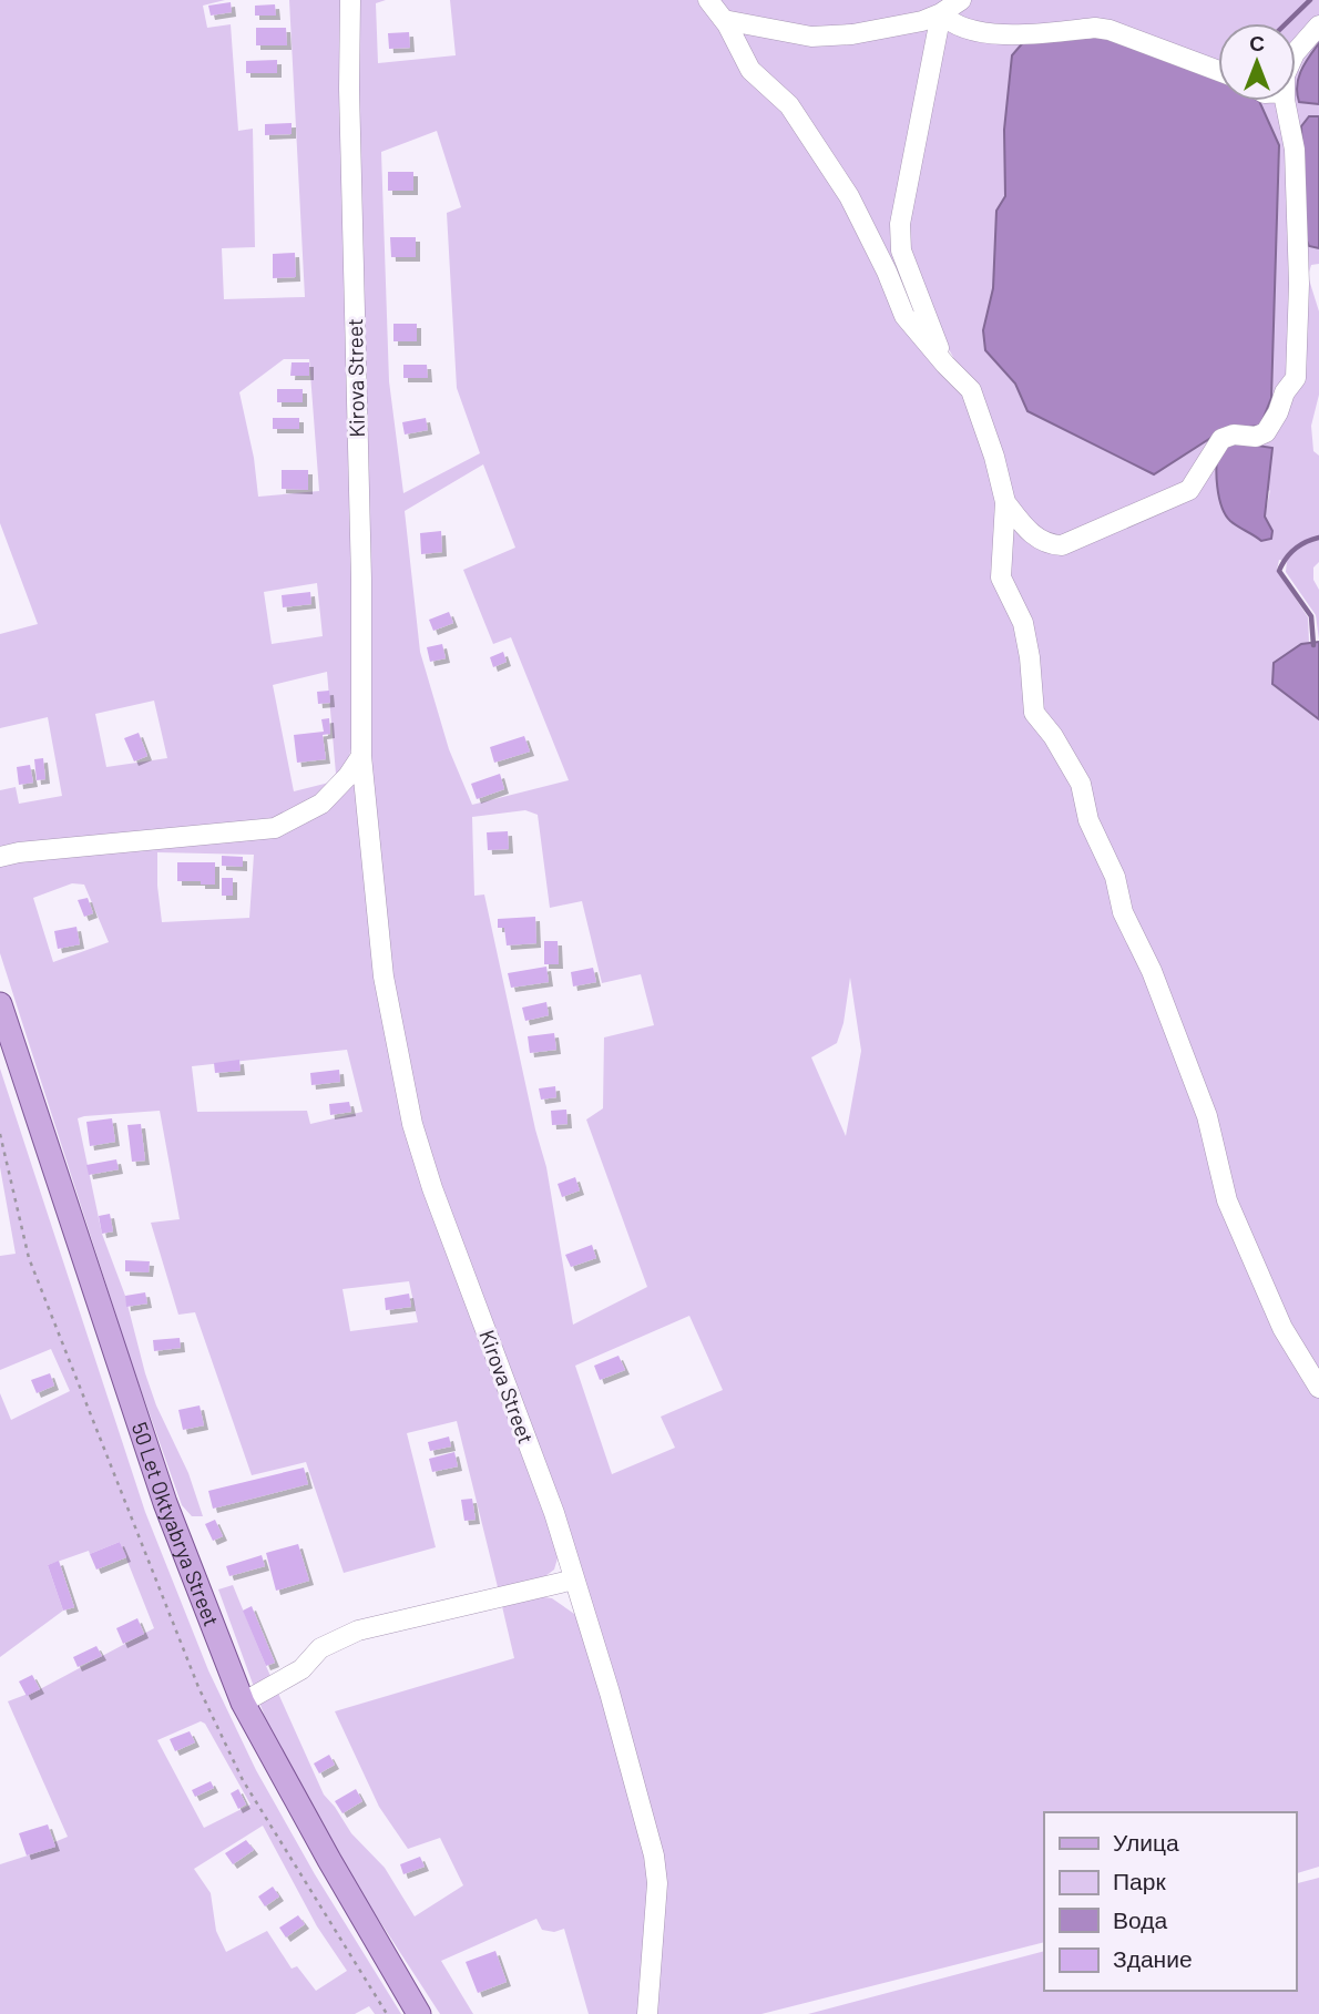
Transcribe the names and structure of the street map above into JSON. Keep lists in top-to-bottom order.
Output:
{
  "streets": {
    "main road": ["50 Let Oktyabrya Street"],
    "street": ["Kirova Street"]
  },
  "legend": [
    "Улица",
    "Парк",
    "Вода",
    "Здание"
  ],
  "north": "top"
}
